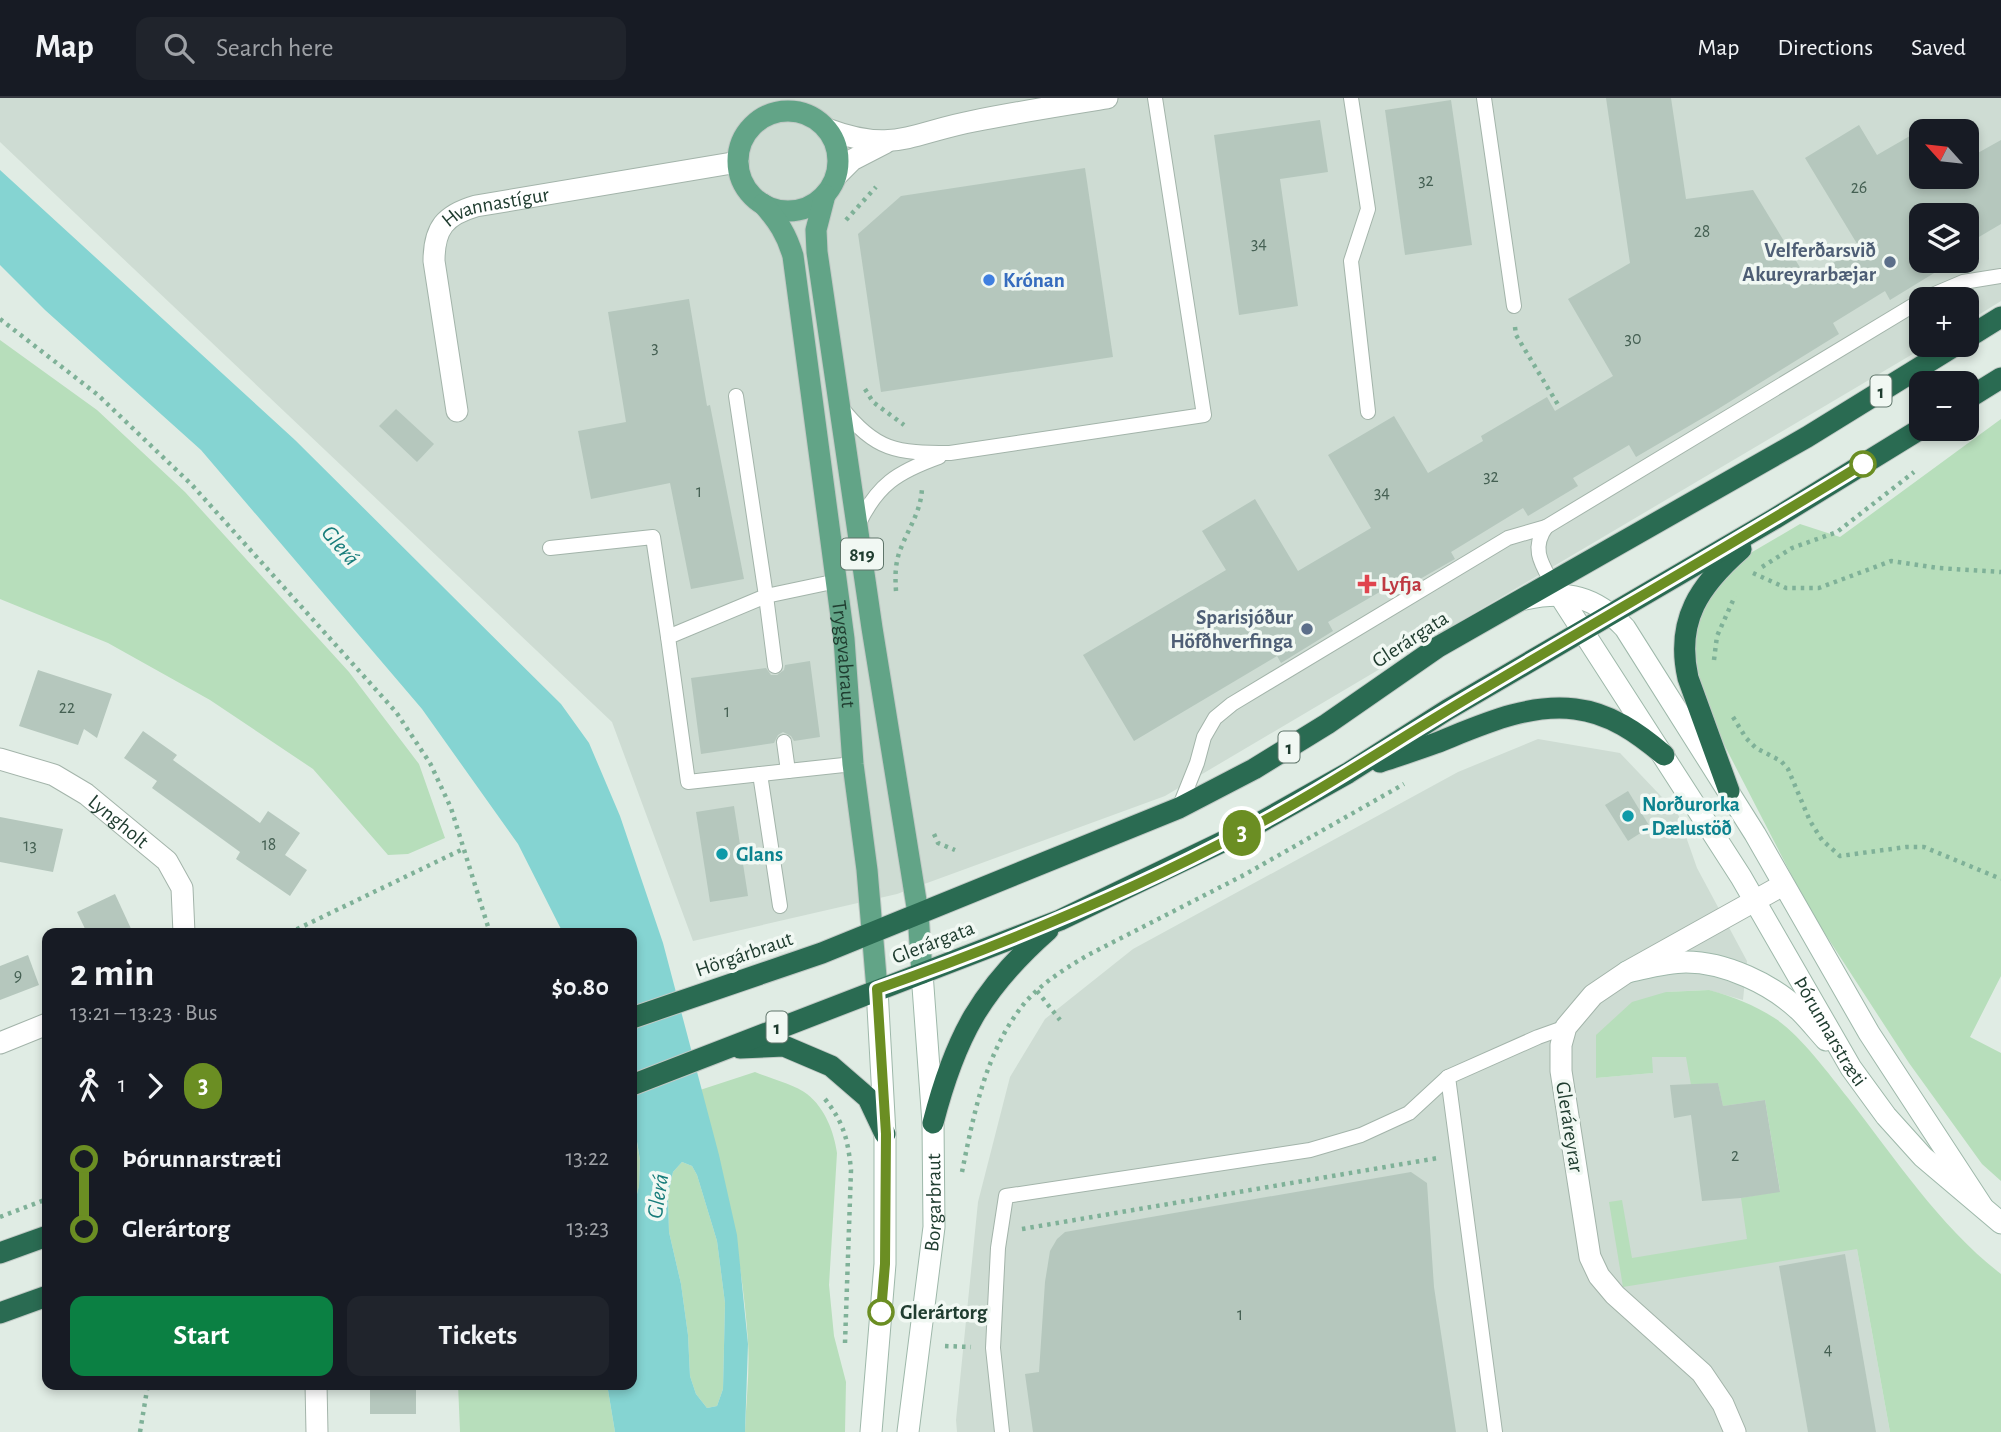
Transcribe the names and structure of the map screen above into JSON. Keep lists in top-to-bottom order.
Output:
{
  "streets": {
    "highway": ["1", "Glerárgata", "Hörgárbraut"],
    "main road": ["819", "Tryggvabraut"],
    "street": [
      "Hvannastígur",
      "Lyngholt",
      "Þórunnarstræti",
      "Gleráreyrar",
      "Borgarbraut"
    ]
  },
  "crossings": [
    ["Hvannastígur", "Tryggvabraut"],
    ["1", "Glerárgata"],
    ["1", "Tryggvabraut"],
    ["1", "Borgarbraut"],
    ["Glerárgata", "Tryggvabraut"],
    ["Glerárgata", "Hörgárbraut"],
    ["Glerárgata", "Þórunnarstræti"],
    ["Glerárgata", "Borgarbraut"],
    ["Tryggvabraut", "Hörgárbraut"],
    ["Tryggvabraut", "Borgarbraut"]
  ],
  "water": ["Glerá"],
  "places": {
    "other": [
      "Velferðarsvið Akureyrarbæjar",
      "Krónan",
      "Sparisjóður Höfðhverfinga",
      "Norðurorka - Dælustöð",
      "Glans",
      "Glerártorg"
    ],
    "health": ["Lyfja"]
  },
  "lines": ["bus line 3"],
  "house_numbers": [
    "32",
    "26",
    "28",
    "34",
    "30",
    "3",
    "32",
    "1",
    "34",
    "22",
    "1",
    "18",
    "13",
    "9",
    "2",
    "1",
    "4"
  ],
  "north": "top left",
  "page": {
    "header": "Map",
    "search": "Search here",
    "nav": ["Map", "Directions", "Saved"],
    "on_map": "3",
    "map_buttons": ["+", "−"],
    "heading": ["2 min", "13:21 – 13:23 · Bus", "$0.80"],
    "legs": ["1", "3"],
    "list": [
      {
        "name": "Þórunnarstræti",
        "value": "13:22"
      },
      {
        "name": "Glerártorg",
        "value": "13:23"
      }
    ],
    "buttons": ["Start", "Tickets"]
  }
}
